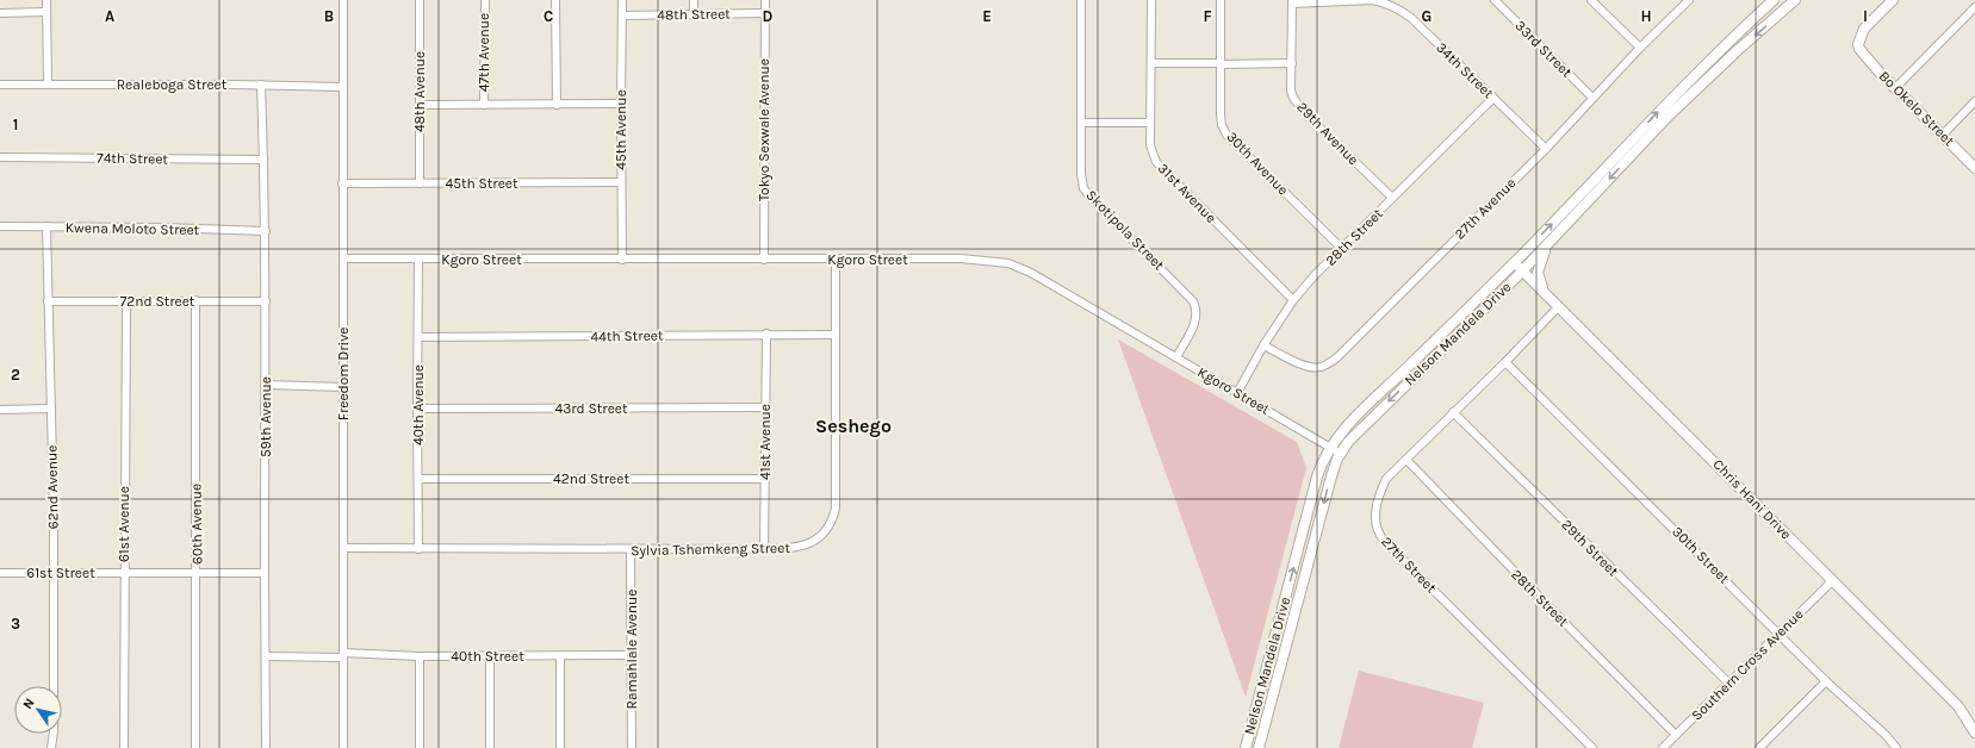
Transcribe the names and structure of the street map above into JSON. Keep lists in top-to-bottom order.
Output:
{
  "streets": {
    "main road": ["Bo Okelo Street", "Nelson Mandela Drive", "Chris Hani Drive"],
    "street": [
      "48th Street",
      "33rd Street",
      "47th Avenue",
      "34th Street",
      "Realeboga Street",
      "48th Avenue",
      "45th Avenue",
      "Tokyo Sexwale Avenue",
      "29th Avenue",
      "74th Street",
      "30th Avenue",
      "45th Street",
      "31st Avenue",
      "27th Avenue",
      "Kwena Moloto Street",
      "Skotipola Street",
      "28th Street",
      "Kgoro Street",
      "72nd Street",
      "44th Street",
      "Freedom Drive",
      "40th Avenue",
      "43rd Street",
      "59th Avenue",
      "41st Avenue",
      "42nd Street",
      "62nd Avenue",
      "61st Avenue",
      "60th Avenue",
      "29th Street",
      "Sylvia Tshemkeng Street",
      "30th Street",
      "27th Street",
      "61st Street",
      "Ramahlale Avenue",
      "40th Street",
      "Southern Cross Avenue"
    ]
  },
  "crossings": [
    ["48th Street", "45th Avenue"],
    ["48th Street", "Tokyo Sexwale Avenue"],
    ["33rd Street", "27th Avenue"],
    ["34th Street", "29th Avenue"],
    ["34th Street", "27th Avenue"],
    ["34th Street", "28th Street"],
    ["Realeboga Street", "Freedom Drive"],
    ["Realeboga Street", "59th Avenue"],
    ["48th Avenue", "45th Street"],
    ["45th Avenue", "45th Street"],
    ["45th Avenue", "Kgoro Street"],
    ["Tokyo Sexwale Avenue", "Kgoro Street"],
    ["29th Avenue", "28th Street"],
    ["74th Street", "59th Avenue"],
    ["30th Avenue", "28th Street"],
    ["45th Street", "Freedom Drive"],
    ["31st Avenue", "28th Street"],
    ["27th Avenue", "28th Street"],
    ["Kwena Moloto Street", "59th Avenue"],
    ["Kwena Moloto Street", "62nd Avenue"],
    ["Skotipola Street", "Kgoro Street"],
    ["28th Street", "Kgoro Street"],
    ["28th Street", "27th Street"],
    ["28th Street", "Southern Cross Avenue"],
    ["Kgoro Street", "Nelson Mandela Drive"],
    ["Kgoro Street", "Freedom Drive"],
    ["Kgoro Street", "40th Avenue"],
    ["Kgoro Street", "Sylvia Tshemkeng Street"],
    ["72nd Street", "59th Avenue"],
    ["72nd Street", "62nd Avenue"],
    ["72nd Street", "61st Avenue"],
    ["72nd Street", "60th Avenue"],
    ["Nelson Mandela Drive", "Chris Hani Drive"],
    ["44th Street", "40th Avenue"],
    ["44th Street", "41st Avenue"],
    ["44th Street", "Sylvia Tshemkeng Street"],
    ["Freedom Drive", "Sylvia Tshemkeng Street"],
    ["Freedom Drive", "40th Street"],
    ["40th Avenue", "43rd Street"],
    ["40th Avenue", "42nd Street"],
    ["40th Avenue", "Sylvia Tshemkeng Street"],
    ["43rd Street", "41st Avenue"],
    ["59th Avenue", "61st Street"],
    ["59th Avenue", "40th Street"],
    ["41st Avenue", "42nd Street"],
    ["41st Avenue", "Sylvia Tshemkeng Street"],
    ["62nd Avenue", "61st Street"],
    ["Chris Hani Drive", "27th Street"],
    ["Chris Hani Drive", "Southern Cross Avenue"],
    ["61st Avenue", "61st Street"],
    ["60th Avenue", "61st Street"],
    ["29th Street", "27th Street"],
    ["29th Street", "Southern Cross Avenue"],
    ["Sylvia Tshemkeng Street", "Ramahlale Avenue"],
    ["30th Street", "27th Street"],
    ["30th Street", "Southern Cross Avenue"],
    ["Ramahlale Avenue", "40th Street"]
  ],
  "districts": ["Seshego"],
  "north": "top left",
  "grid": {
    "columns": [
      "A",
      "B",
      "C",
      "D",
      "E",
      "F",
      "G",
      "H",
      "I"
    ],
    "rows": ["1", "2", "3"]
  }
}
